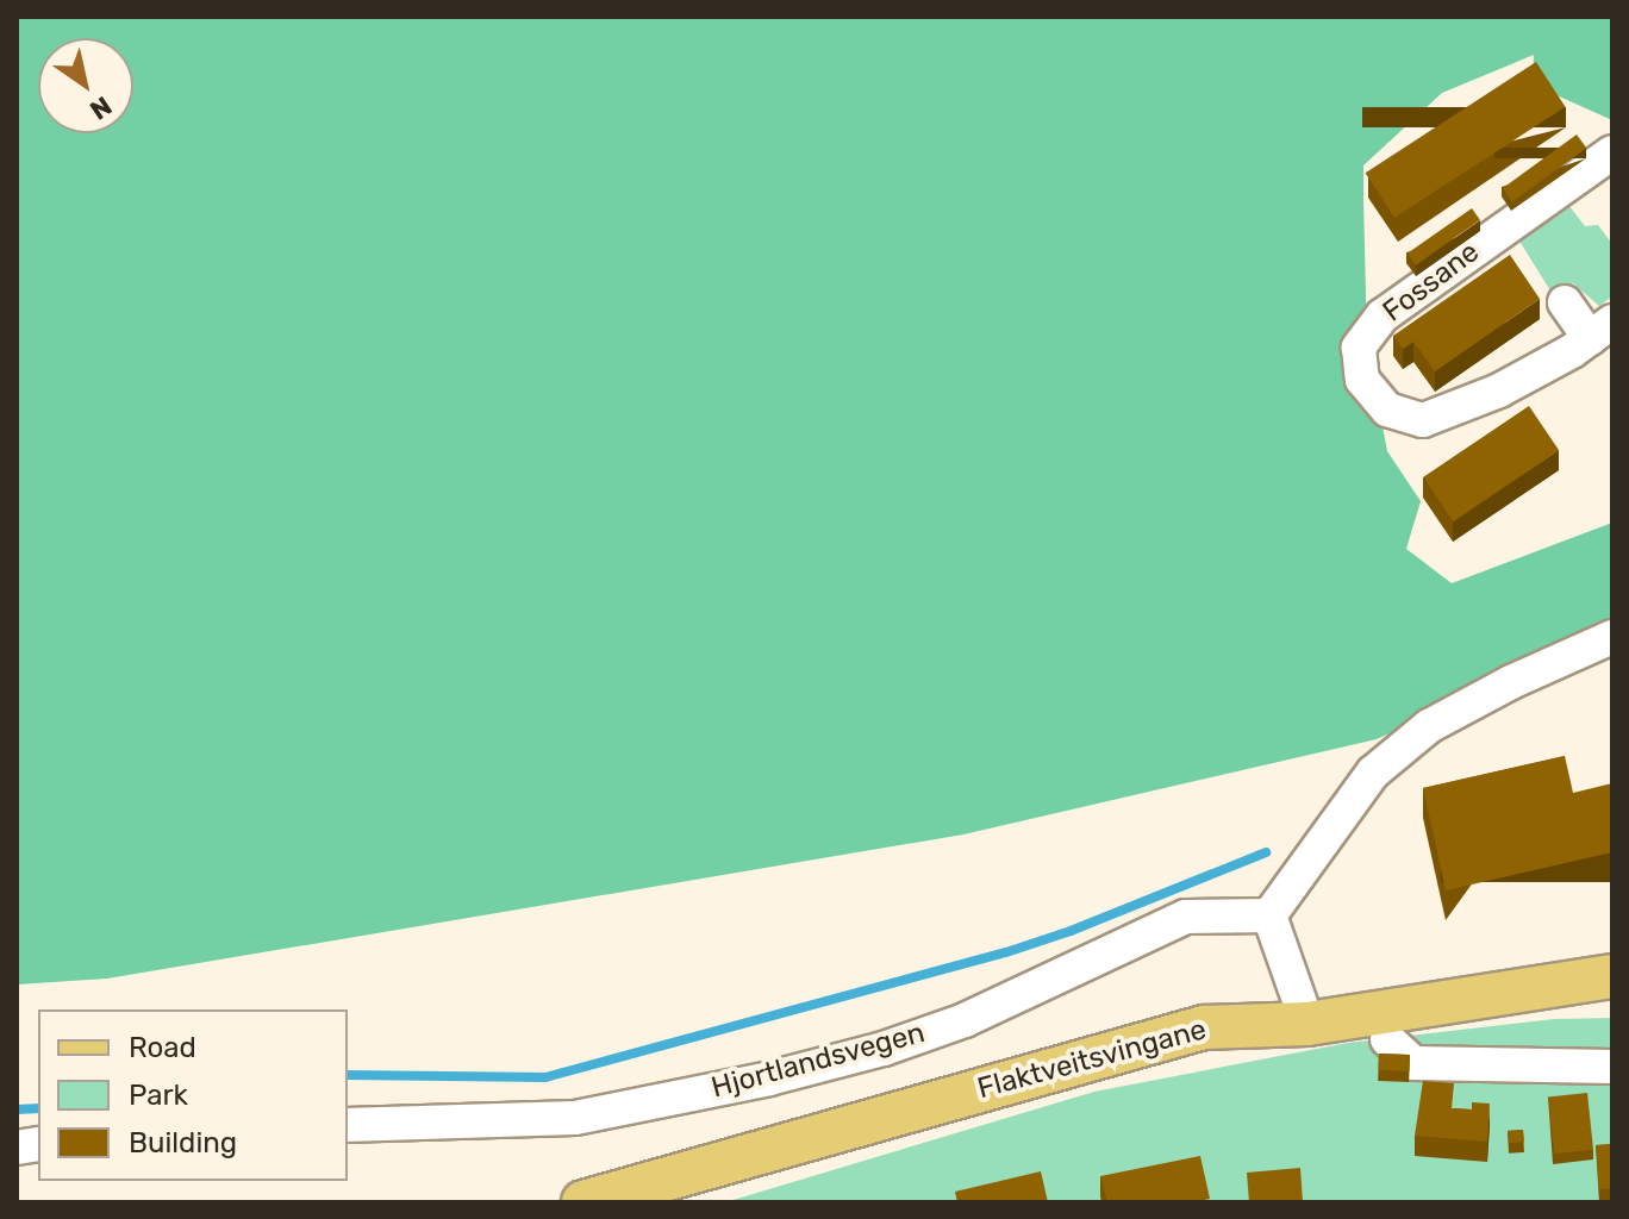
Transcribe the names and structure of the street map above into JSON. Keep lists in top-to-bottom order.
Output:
{
  "streets": {
    "main road": ["Flaktveitsvingane"],
    "street": ["Fossane", "Hjortlandsvegen"]
  },
  "legend": ["Road", "Park", "Building"],
  "north": "bottom right"
}
